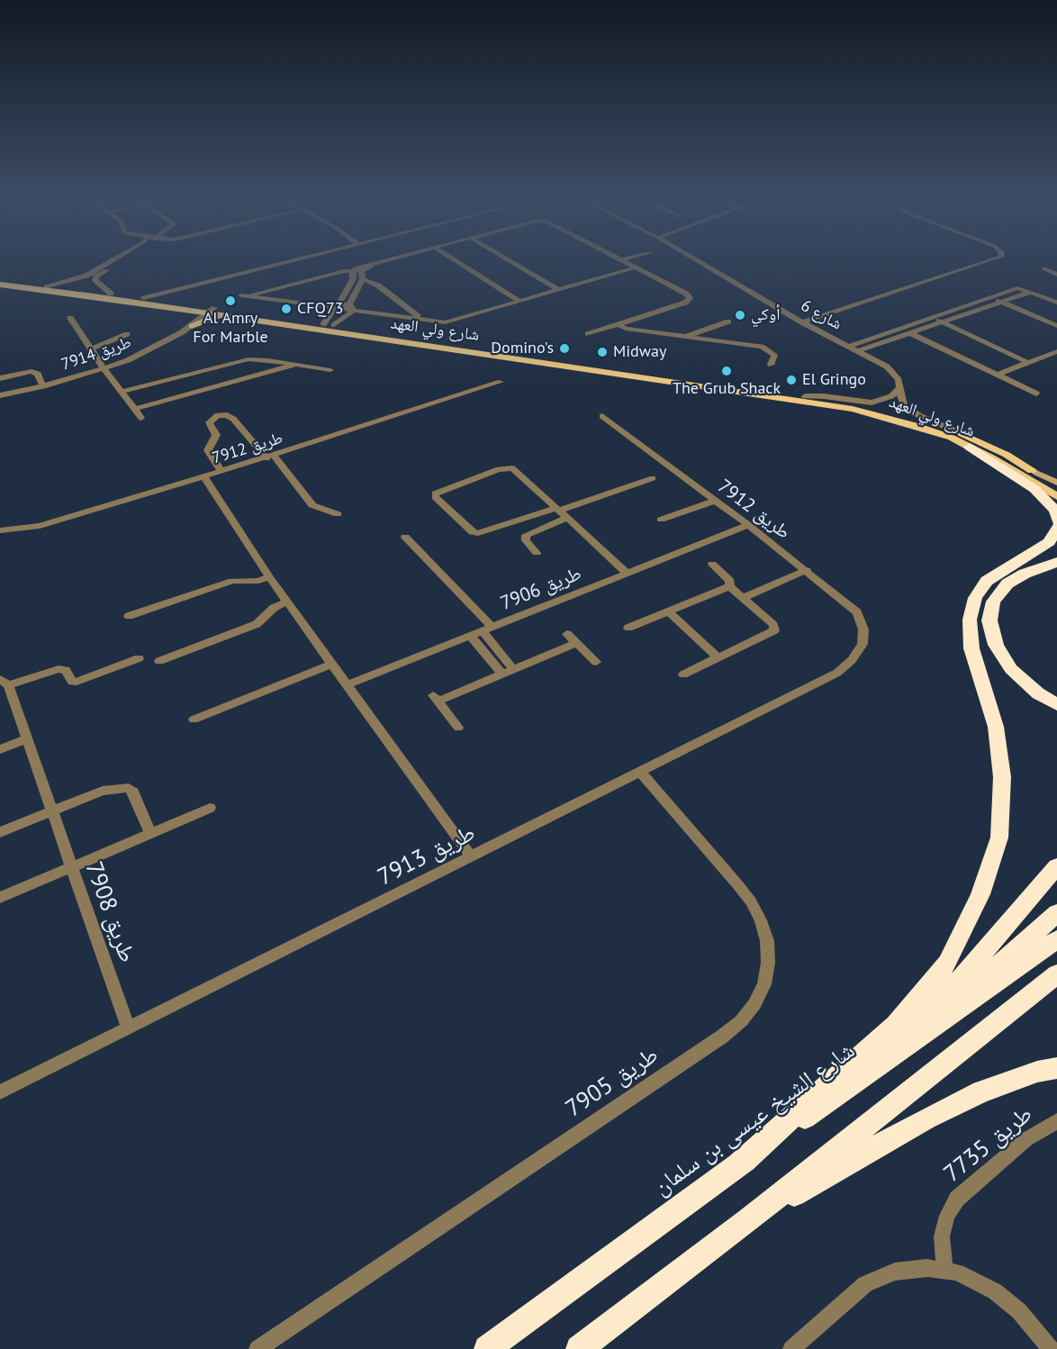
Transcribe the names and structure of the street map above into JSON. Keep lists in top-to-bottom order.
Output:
{
  "streets": {
    "highway": ["شارع الشيخ عيسى بن سلمان"],
    "main road": ["شارع ولي العهد"],
    "street": [
      "شارع 6",
      "طريق 7914",
      "طريق 7912",
      "طريق 7906",
      "طريق 7913",
      "طريق 7908",
      "طريق 7905",
      "طريق 7735"
    ]
  },
  "crossings": [
    ["شارع 6", "شارع ولي العهد"],
    ["شارع ولي العهد", "طريق 7914"],
    ["طريق 7912", "طريق 7906"],
    ["طريق 7912", "طريق 7913"],
    ["طريق 7913", "طريق 7908"],
    ["طريق 7913", "طريق 7905"]
  ],
  "places": [
    "Al Amry For Marble",
    "CFQ73",
    "أوكي",
    "Domino's",
    "Midway",
    "The Grub Shack",
    "El Gringo"
  ]
}
